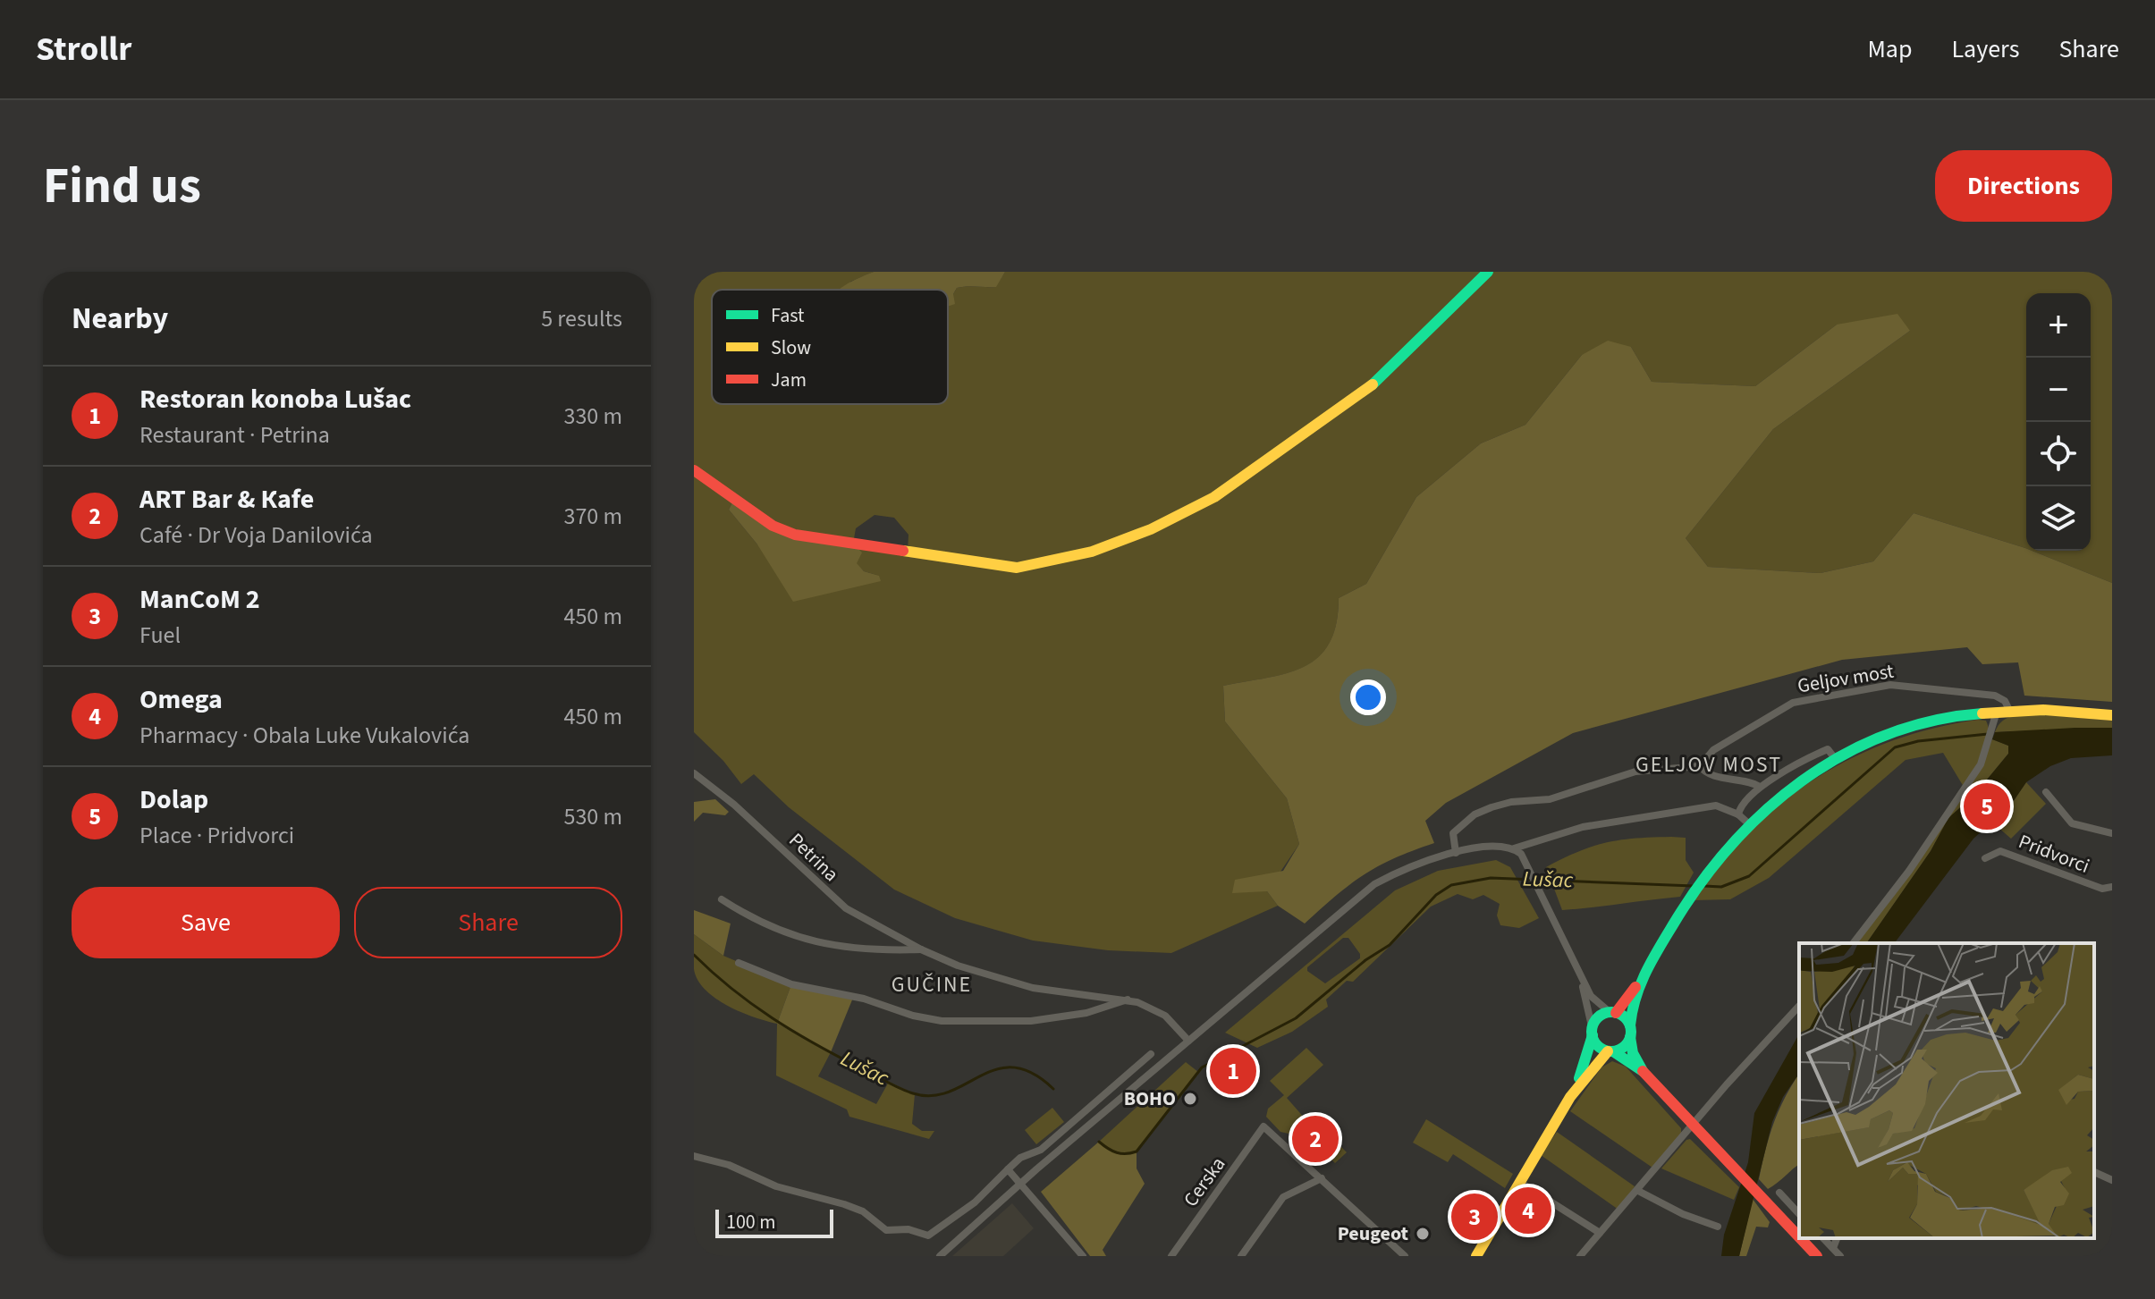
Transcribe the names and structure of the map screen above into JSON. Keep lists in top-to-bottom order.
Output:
{
  "streets": {
    "street": [
      "Geljov most",
      "Pridvorci",
      "Petrina",
      "Cerska"
    ]
  },
  "districts": ["GELJOV MOST", "GUČINE"],
  "water": ["Lušac"],
  "places": ["BOHO", "Peugeot"],
  "legend": ["Fast", "Slow", "Jam"],
  "scale_bar": "100 m",
  "page": {
    "header": "Strollr",
    "nav": ["Map", "Layers", "Share"],
    "buttons": [
      "Directions",
      ["Save", "Share"]
    ],
    "title": "Find us",
    "heading": ["Nearby", "5 results"],
    "map_buttons": ["+", "−"],
    "list": [
      {
        "mark": "1",
        "name": "Restoran konoba Lušac",
        "note": "Restaurant · Petrina",
        "value": "330 m"
      },
      {
        "mark": "2",
        "name": "ART Bar & Кafe",
        "note": "Café · Dr Voja Danilovića",
        "value": "370 m"
      },
      {
        "mark": "3",
        "name": "ManCoM 2",
        "note": "Fuel",
        "value": "450 m"
      },
      {
        "mark": "4",
        "name": "Omega",
        "note": "Pharmacy · Obala Luke Vukalovića",
        "value": "450 m"
      },
      {
        "mark": "5",
        "name": "Dolap",
        "note": "Place · Pridvorci",
        "value": "530 m"
      }
    ],
    "pins": [
      "5",
      "1",
      "2",
      "4",
      "3"
    ],
    "scale": "100 m"
  }
}
